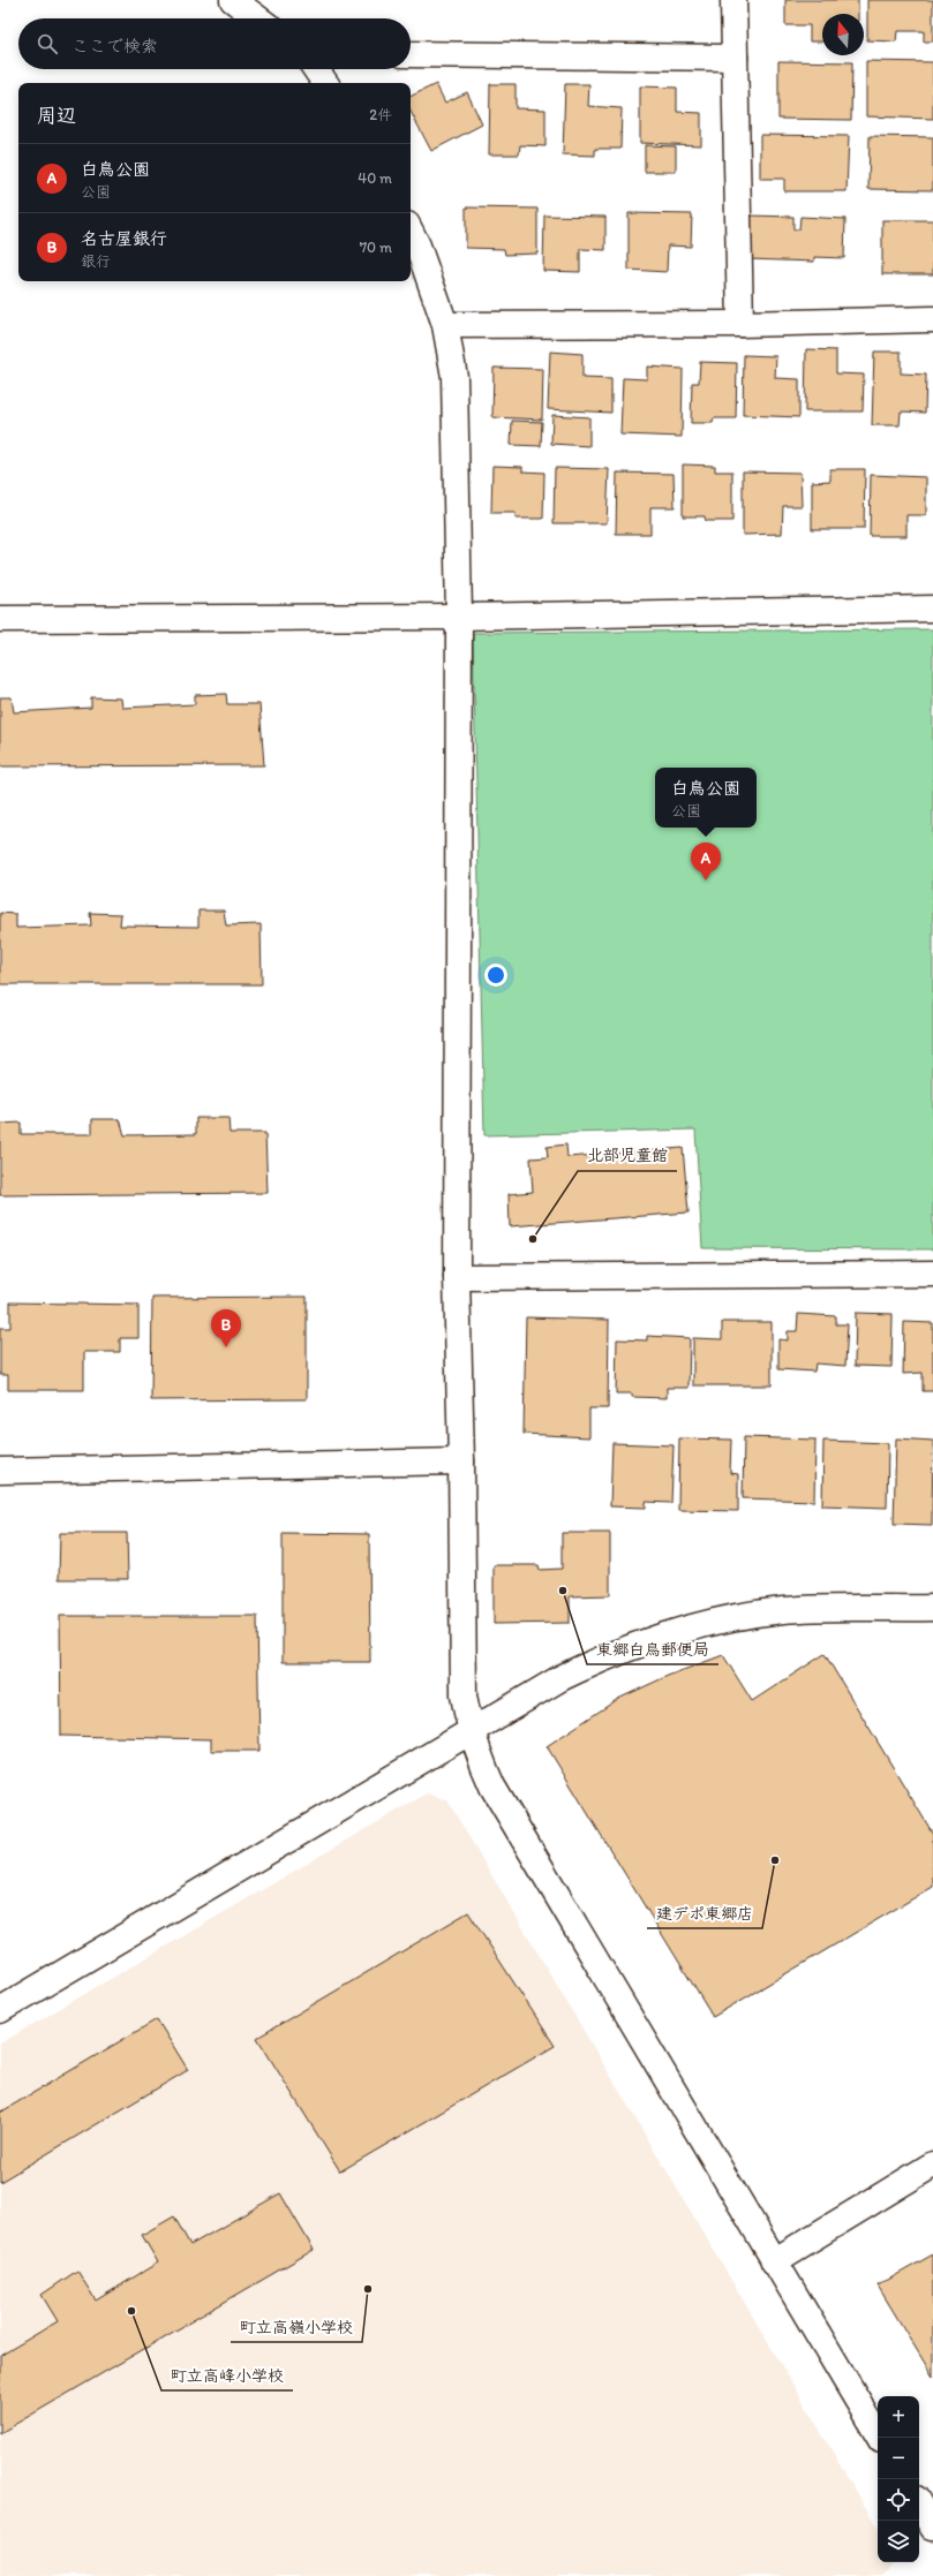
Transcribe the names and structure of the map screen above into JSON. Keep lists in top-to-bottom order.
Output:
{
  "places": [
    "北部児童館",
    "東郷白鳥郵便局",
    "建デポ東郷店",
    "町立高嶺小学校",
    "町立高峰小学校"
  ],
  "north": "top",
  "page": {
    "search": "ここで検索",
    "heading": ["周辺", "2件"],
    "list": [
      {
        "mark": "A",
        "name": "白鳥公園",
        "note": "公園",
        "value": "40 m"
      },
      {
        "mark": "B",
        "name": "名古屋銀行",
        "note": "銀行",
        "value": "70 m"
      }
    ],
    "popup": ["白鳥公園", "公園"],
    "pins": ["A", "B"],
    "map_buttons": ["+", "−"]
  }
}
